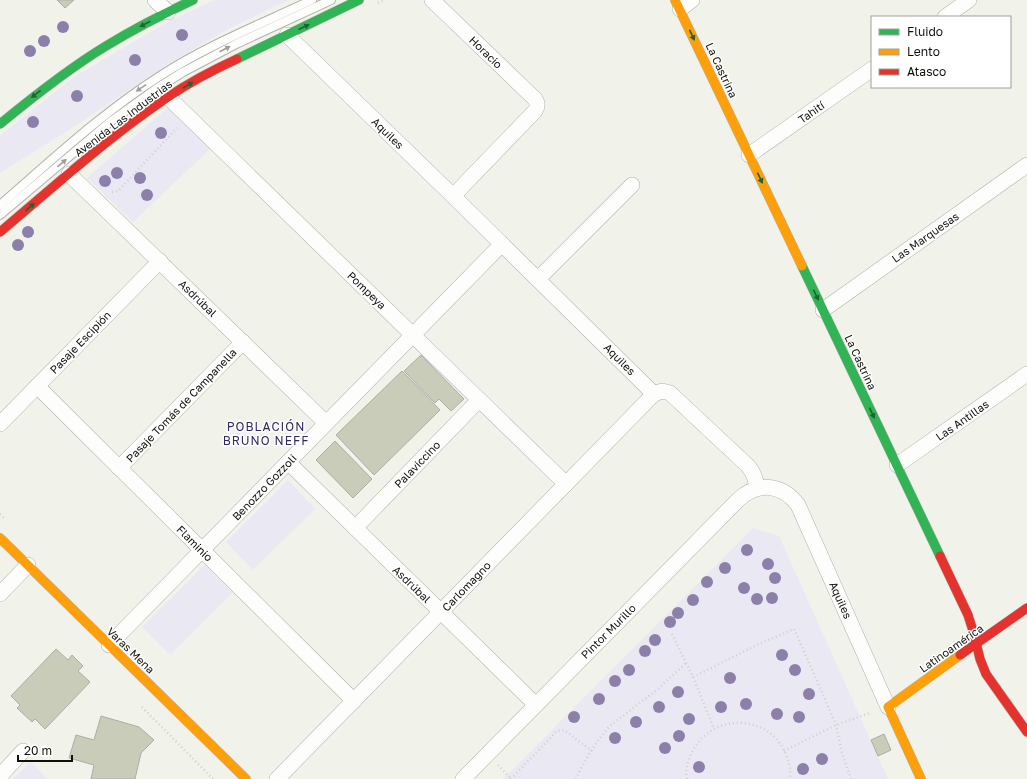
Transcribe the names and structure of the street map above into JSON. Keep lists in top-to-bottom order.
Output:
{
  "streets": {
    "street": [
      "Horacio",
      "La Castrina",
      "Tahití",
      "Avenida Las Industrias",
      "Aquiles",
      "Las Marquesas",
      "Pompeya",
      "Asdrúbal",
      "Pasaje Escipión",
      "Pasaje Tomás de Campanella",
      "Las Antillas",
      "Palaviccino",
      "Benozzo Gozzoli",
      "Flaminio",
      "Carlomagno",
      "Pintor Murillo",
      "Latinoamérica",
      "Varas Mena"
    ]
  },
  "crossings": [
    ["Horacio", "Aquiles"],
    ["La Castrina", "Tahití"],
    ["La Castrina", "Las Marquesas"],
    ["La Castrina", "Las Antillas"],
    ["La Castrina", "Latinoamérica"],
    ["Avenida Las Industrias", "Aquiles"],
    ["Avenida Las Industrias", "Pompeya"],
    ["Avenida Las Industrias", "Asdrúbal"],
    ["Aquiles", "Benozzo Gozzoli"],
    ["Aquiles", "Carlomagno"],
    ["Aquiles", "Pintor Murillo"],
    ["Aquiles", "Latinoamérica"],
    ["Pompeya", "Palaviccino"],
    ["Pompeya", "Benozzo Gozzoli"],
    ["Pompeya", "Carlomagno"],
    ["Asdrúbal", "Pasaje Escipión"],
    ["Asdrúbal", "Pasaje Tomás de Campanella"],
    ["Asdrúbal", "Palaviccino"],
    ["Asdrúbal", "Benozzo Gozzoli"],
    ["Asdrúbal", "Carlomagno"],
    ["Asdrúbal", "Pintor Murillo"],
    ["Pasaje Escipión", "Flaminio"],
    ["Pasaje Tomás de Campanella", "Flaminio"],
    ["Benozzo Gozzoli", "Flaminio"],
    ["Benozzo Gozzoli", "Varas Mena"],
    ["Flaminio", "Carlomagno"]
  ],
  "one_way": ["La Castrina", "Avenida Las Industrias"],
  "districts": ["POBLACIÓN BRUNO NEFF"],
  "legend": ["Fluido", "Lento", "Atasco"],
  "scale_bar": "20 m"
}
